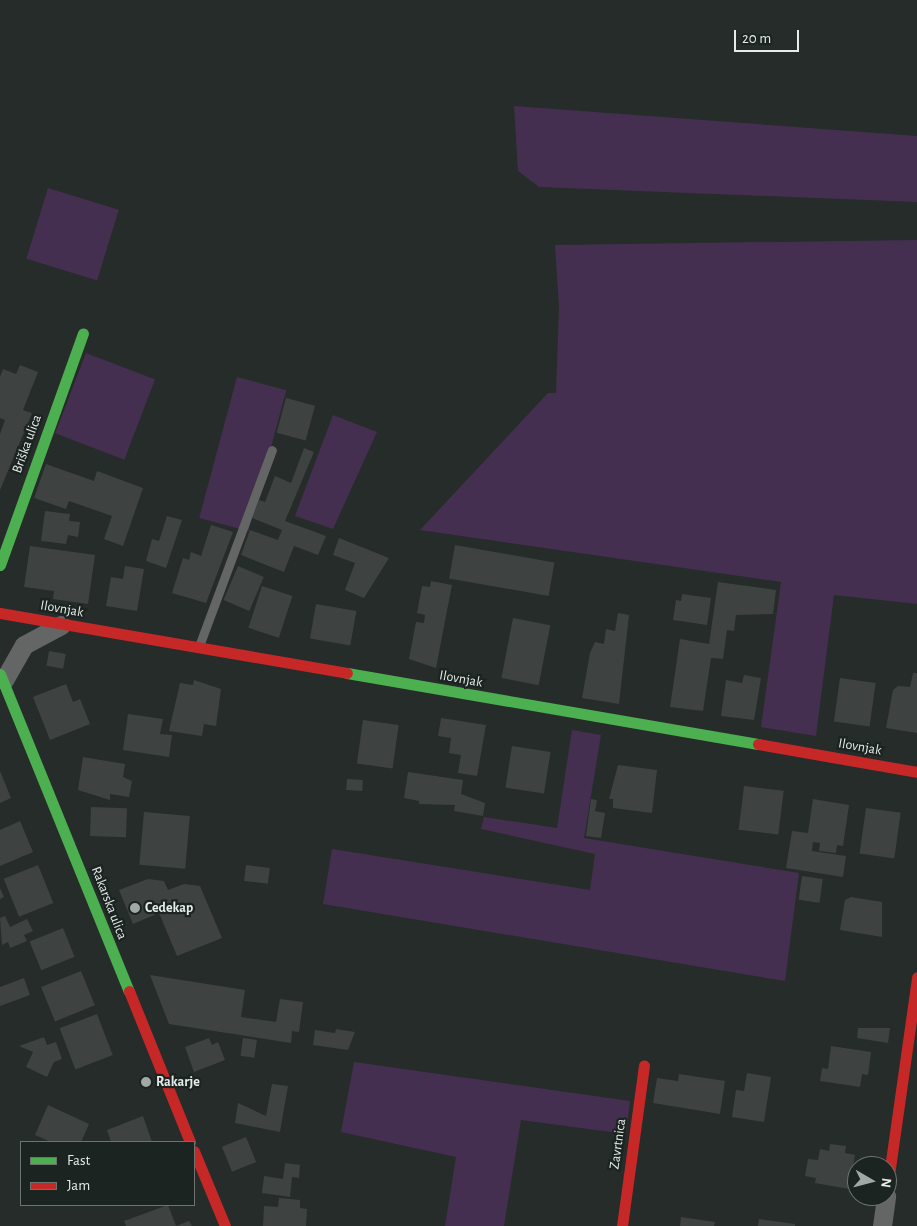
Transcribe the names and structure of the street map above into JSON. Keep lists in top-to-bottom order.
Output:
{
  "streets": {
    "street": [
      "Briška ulica",
      "Ilovnjak",
      "Rakarska ulica",
      "Zavrtnica"
    ]
  },
  "places": ["Cedekap", "Rakarje"],
  "legend": ["Fast", "Jam"],
  "scale_bar": "20 m",
  "north": "right"
}
